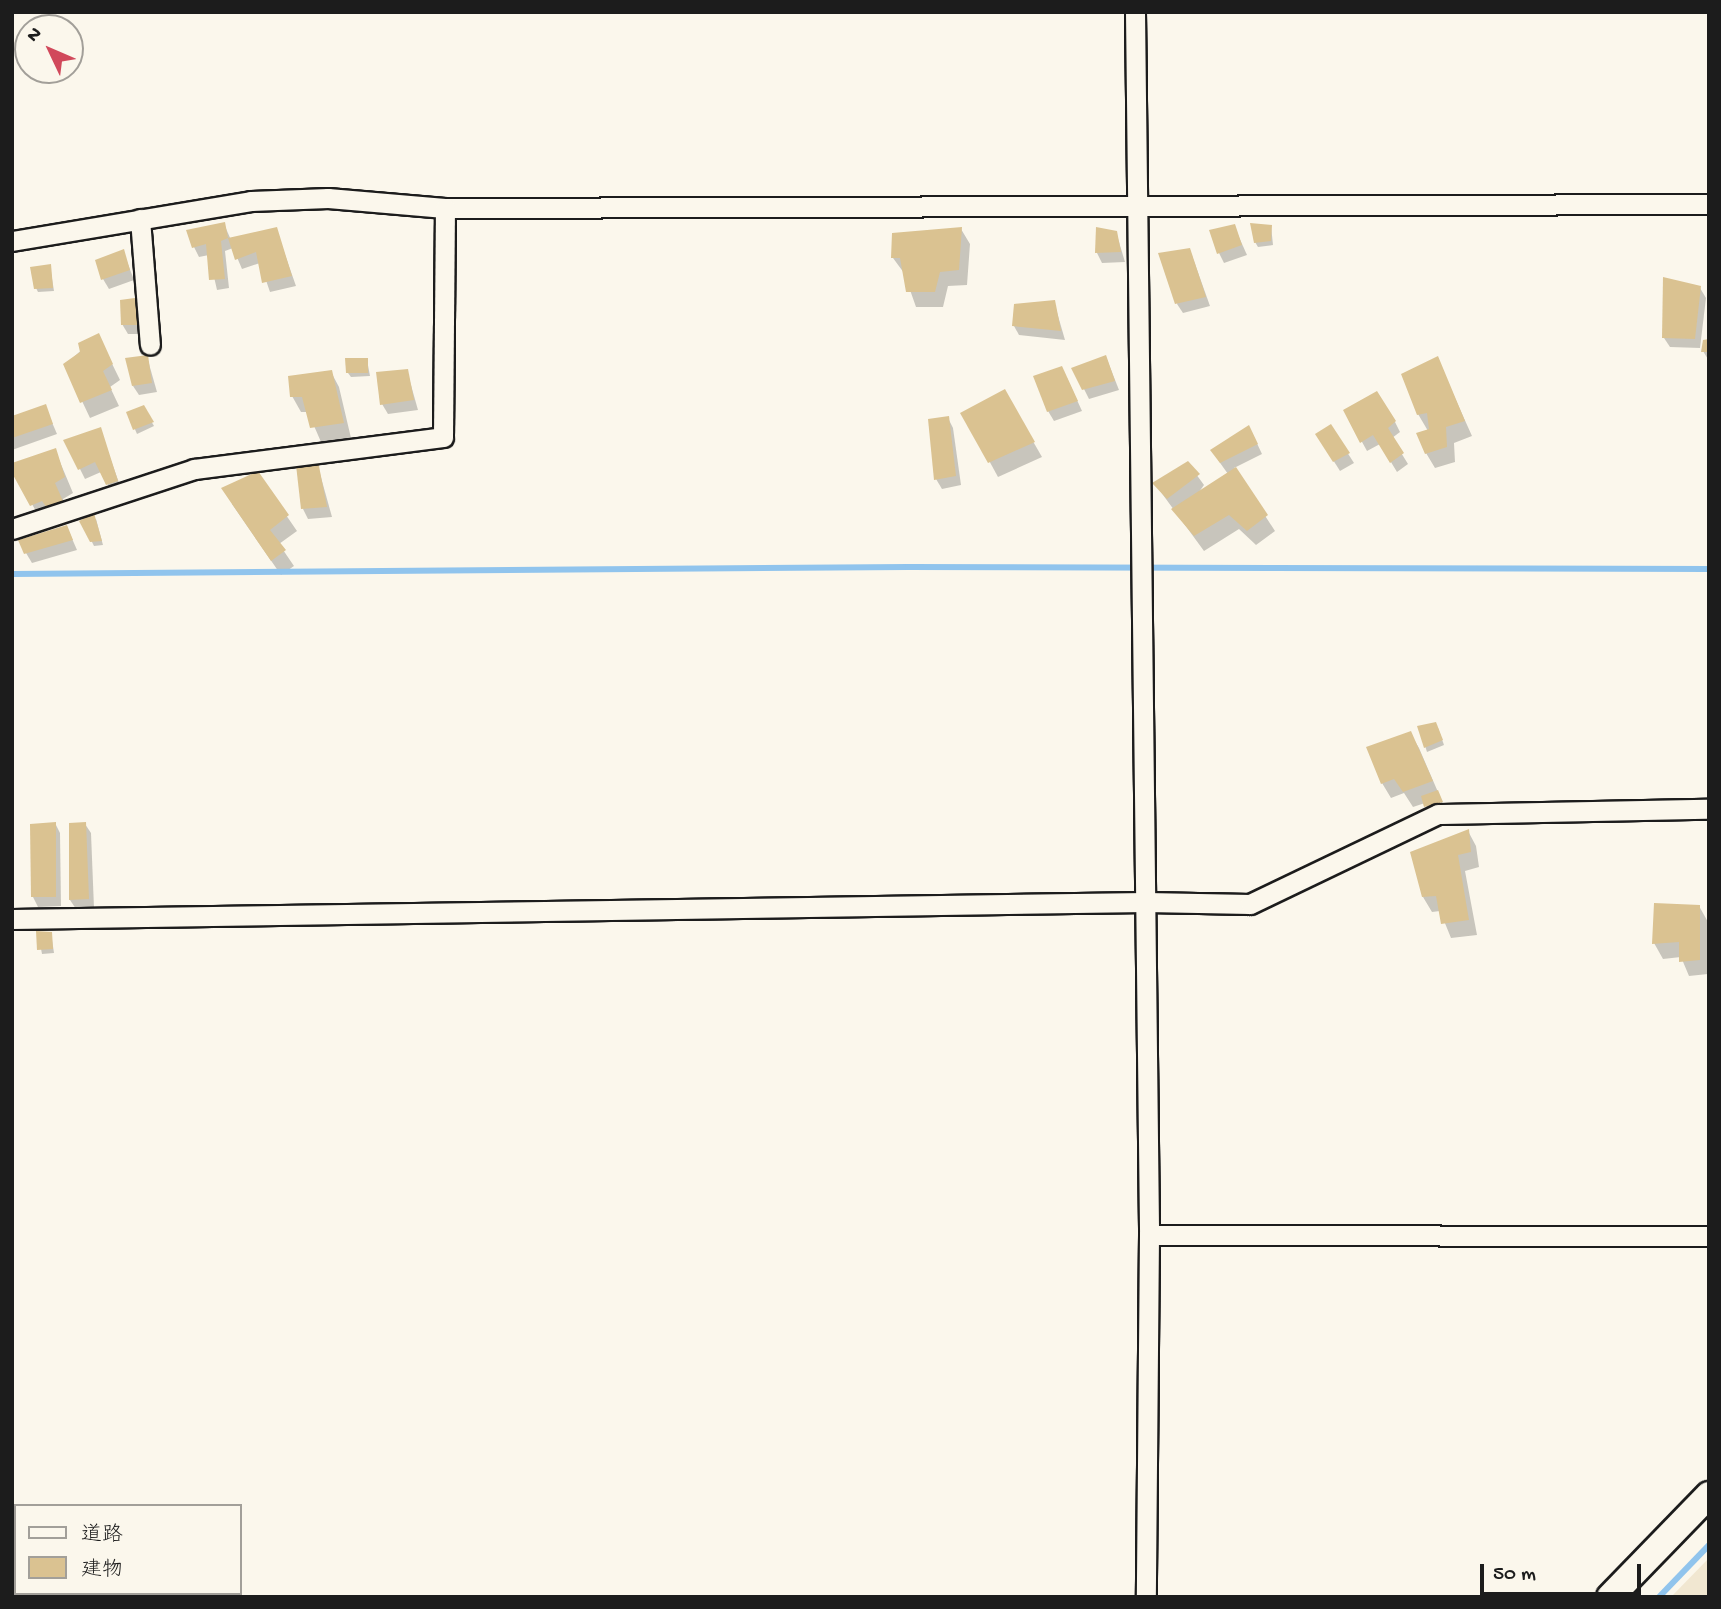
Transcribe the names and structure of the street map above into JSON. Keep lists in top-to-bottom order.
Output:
{
  "legend": ["道路", "建物"],
  "scale_bar": "50 m",
  "north": "top left"
}
